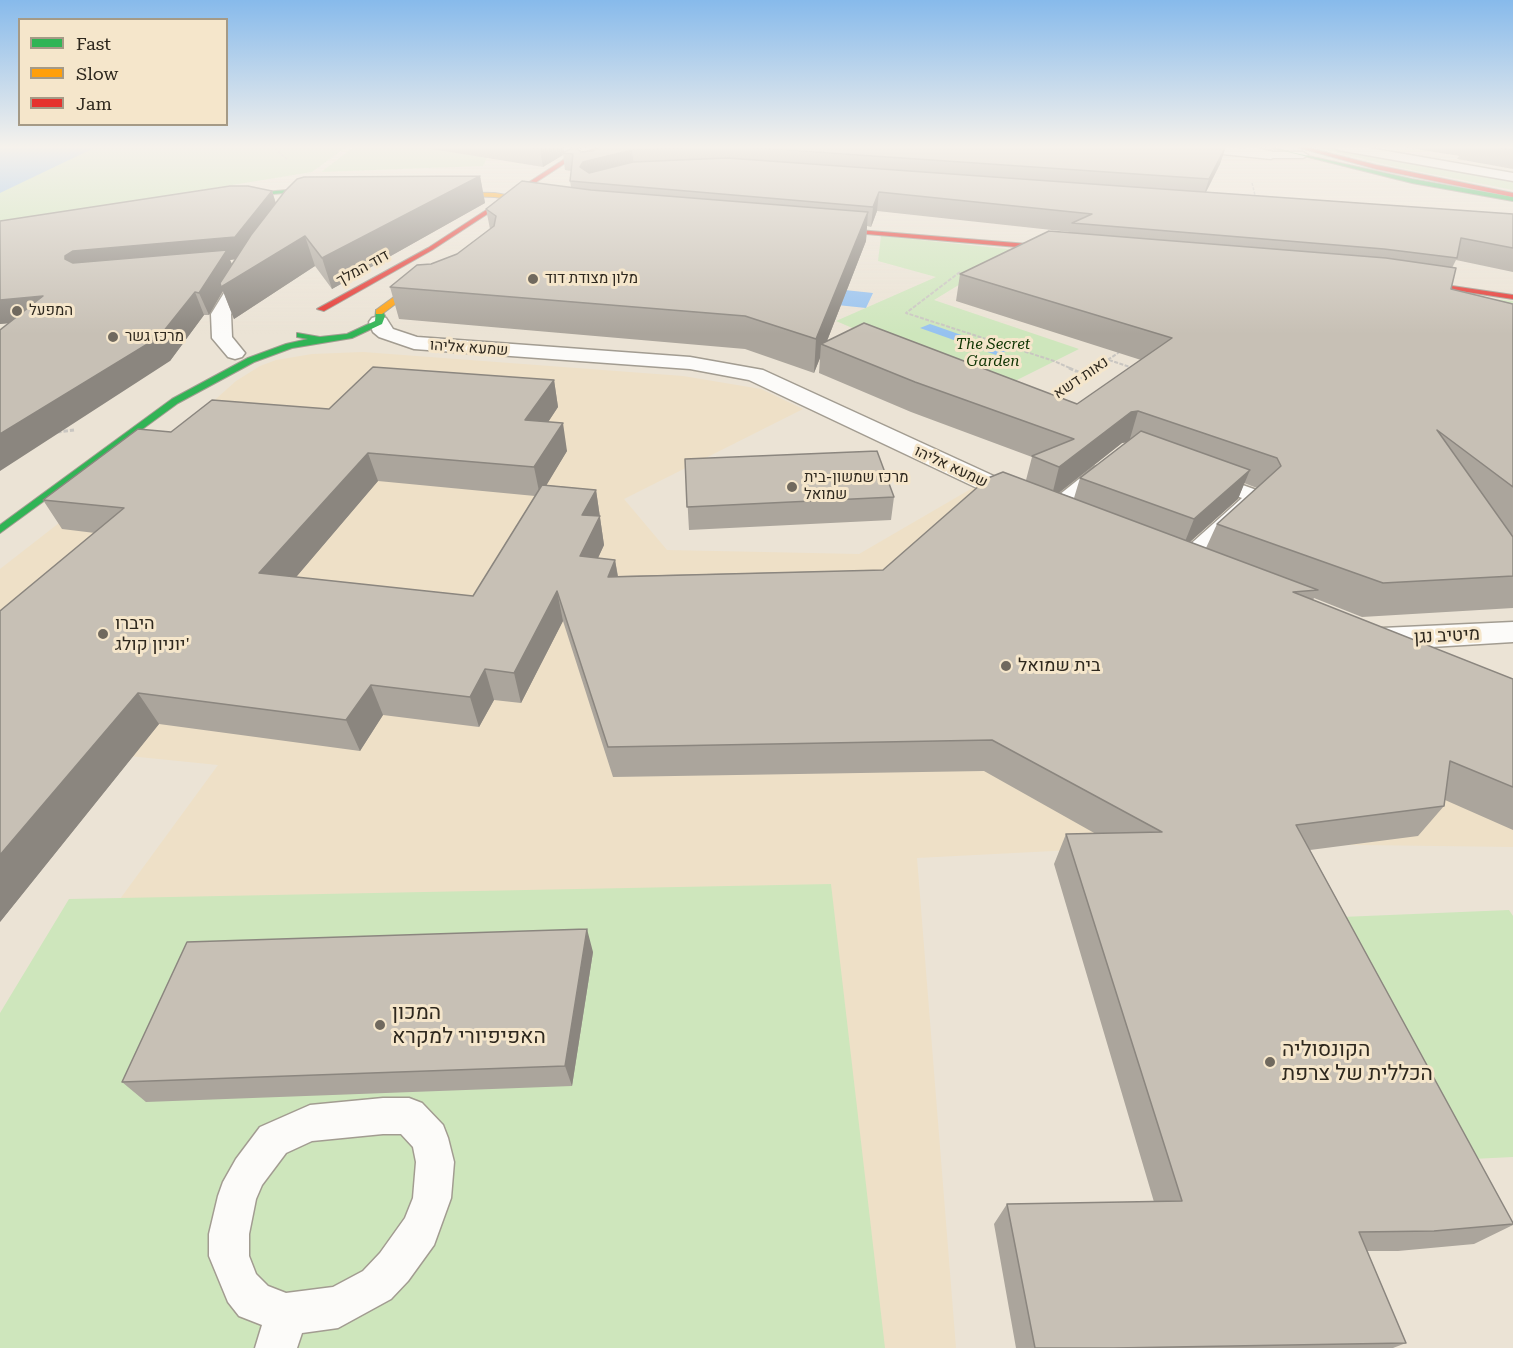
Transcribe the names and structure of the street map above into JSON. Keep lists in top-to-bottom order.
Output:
{
  "streets": {
    "main road": ["דוד המלך"],
    "street": ["שמעא אליהו", "מיטיב נגן"],
    "path": ["נאות דשא"]
  },
  "crossings": [
    ["דוד המלך", "שמעא אליהו"]
  ],
  "parks": ["The Secret Garden"],
  "places": [
    "מלון מצודת דוד",
    "המפעל",
    "מרכז גשר",
    "מרכז שמשון-בית שמואל",
    "היברו יוניון קולג'",
    "בית שמואל",
    "המכון האפיפיורי למקרא",
    "הקונסוליה הכללית של צרפת"
  ],
  "legend": ["Fast", "Slow", "Jam"]
}
